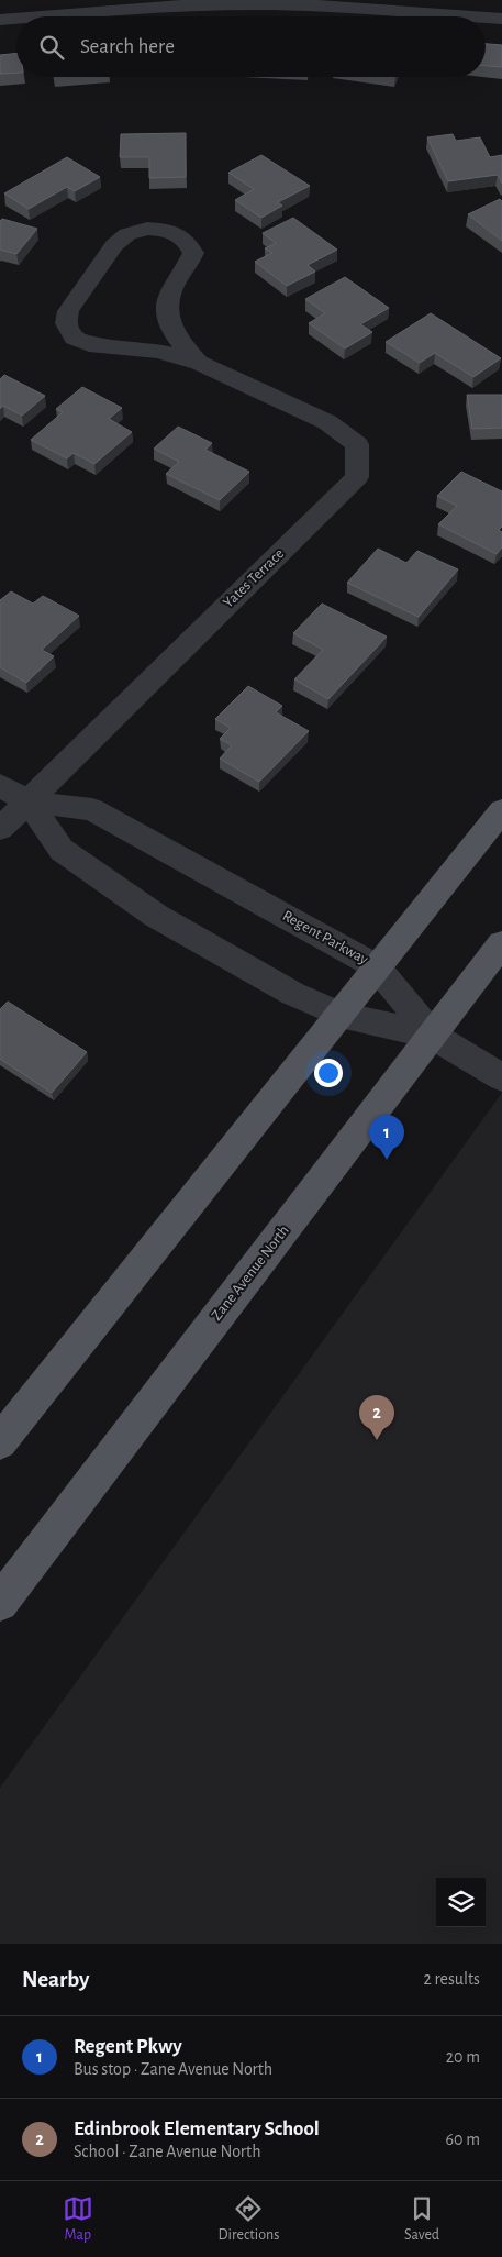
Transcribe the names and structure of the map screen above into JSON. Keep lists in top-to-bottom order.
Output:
{
  "streets": {
    "main road": ["Zane Avenue North"],
    "street": ["Yates Terrace", "Regent Parkway"]
  },
  "crossings": [
    ["Yates Terrace", "Regent Parkway"],
    ["Regent Parkway", "Zane Avenue North"]
  ],
  "page": {
    "search": "Search here",
    "pins": ["1", "2"],
    "heading": ["Nearby", "2 results"],
    "list": [
      {
        "mark": "1",
        "name": "Regent Pkwy",
        "note": "Bus stop · Zane Avenue North",
        "value": "20 m"
      },
      {
        "mark": "2",
        "name": "Edinbrook Elementary School",
        "note": "School · Zane Avenue North",
        "value": "60 m"
      }
    ],
    "nav": ["Map", "Directions", "Saved"]
  }
}
